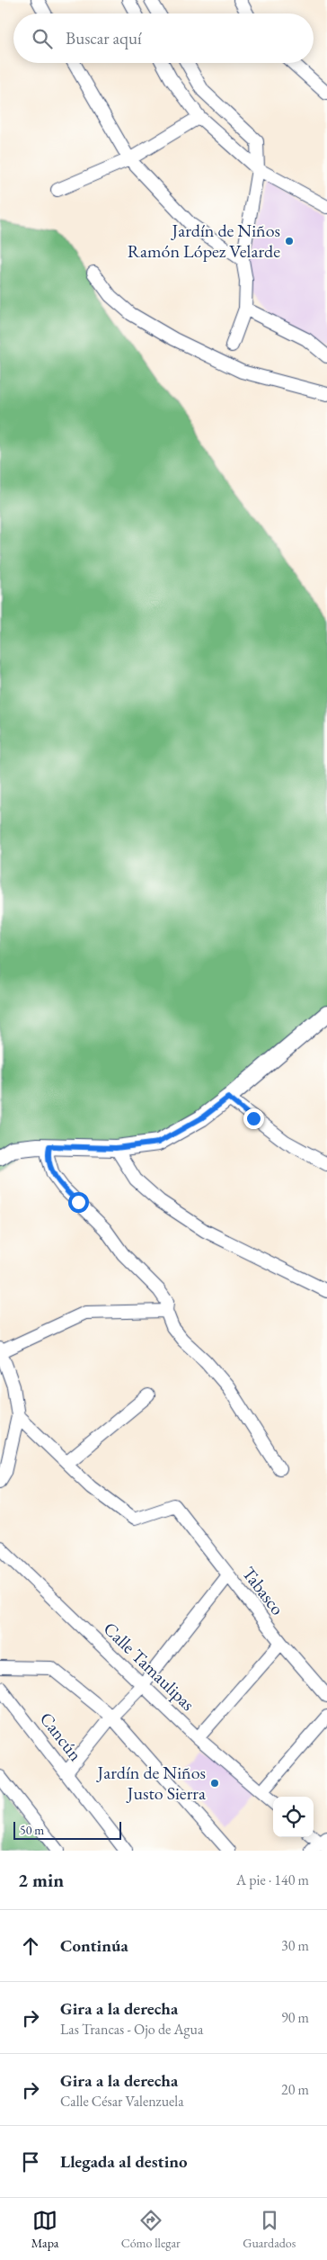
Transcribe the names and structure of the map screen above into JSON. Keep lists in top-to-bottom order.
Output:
{
  "streets": {
    "street": ["Tabasco", "Calle Tamaulipas", "Cancún"]
  },
  "places": ["Jardín de Niños Ramón López Velarde", "Jardín de Niños Justo Sierra"],
  "scale_bar": "50 m",
  "page": {
    "search": "Buscar aquí",
    "scale": "50 m",
    "heading": ["2 min", "A pie · 140 m"],
    "list": [
      ["Continúa", "30 m"],
      ["Gira a la derecha", "Las Trancas - Ojo de Agua", "90 m"],
      ["Gira a la derecha", "Calle César Valenzuela", "20 m"],
      "Llegada al destino"
    ],
    "nav": ["Mapa", "Cómo llegar", "Guardados"]
  }
}
